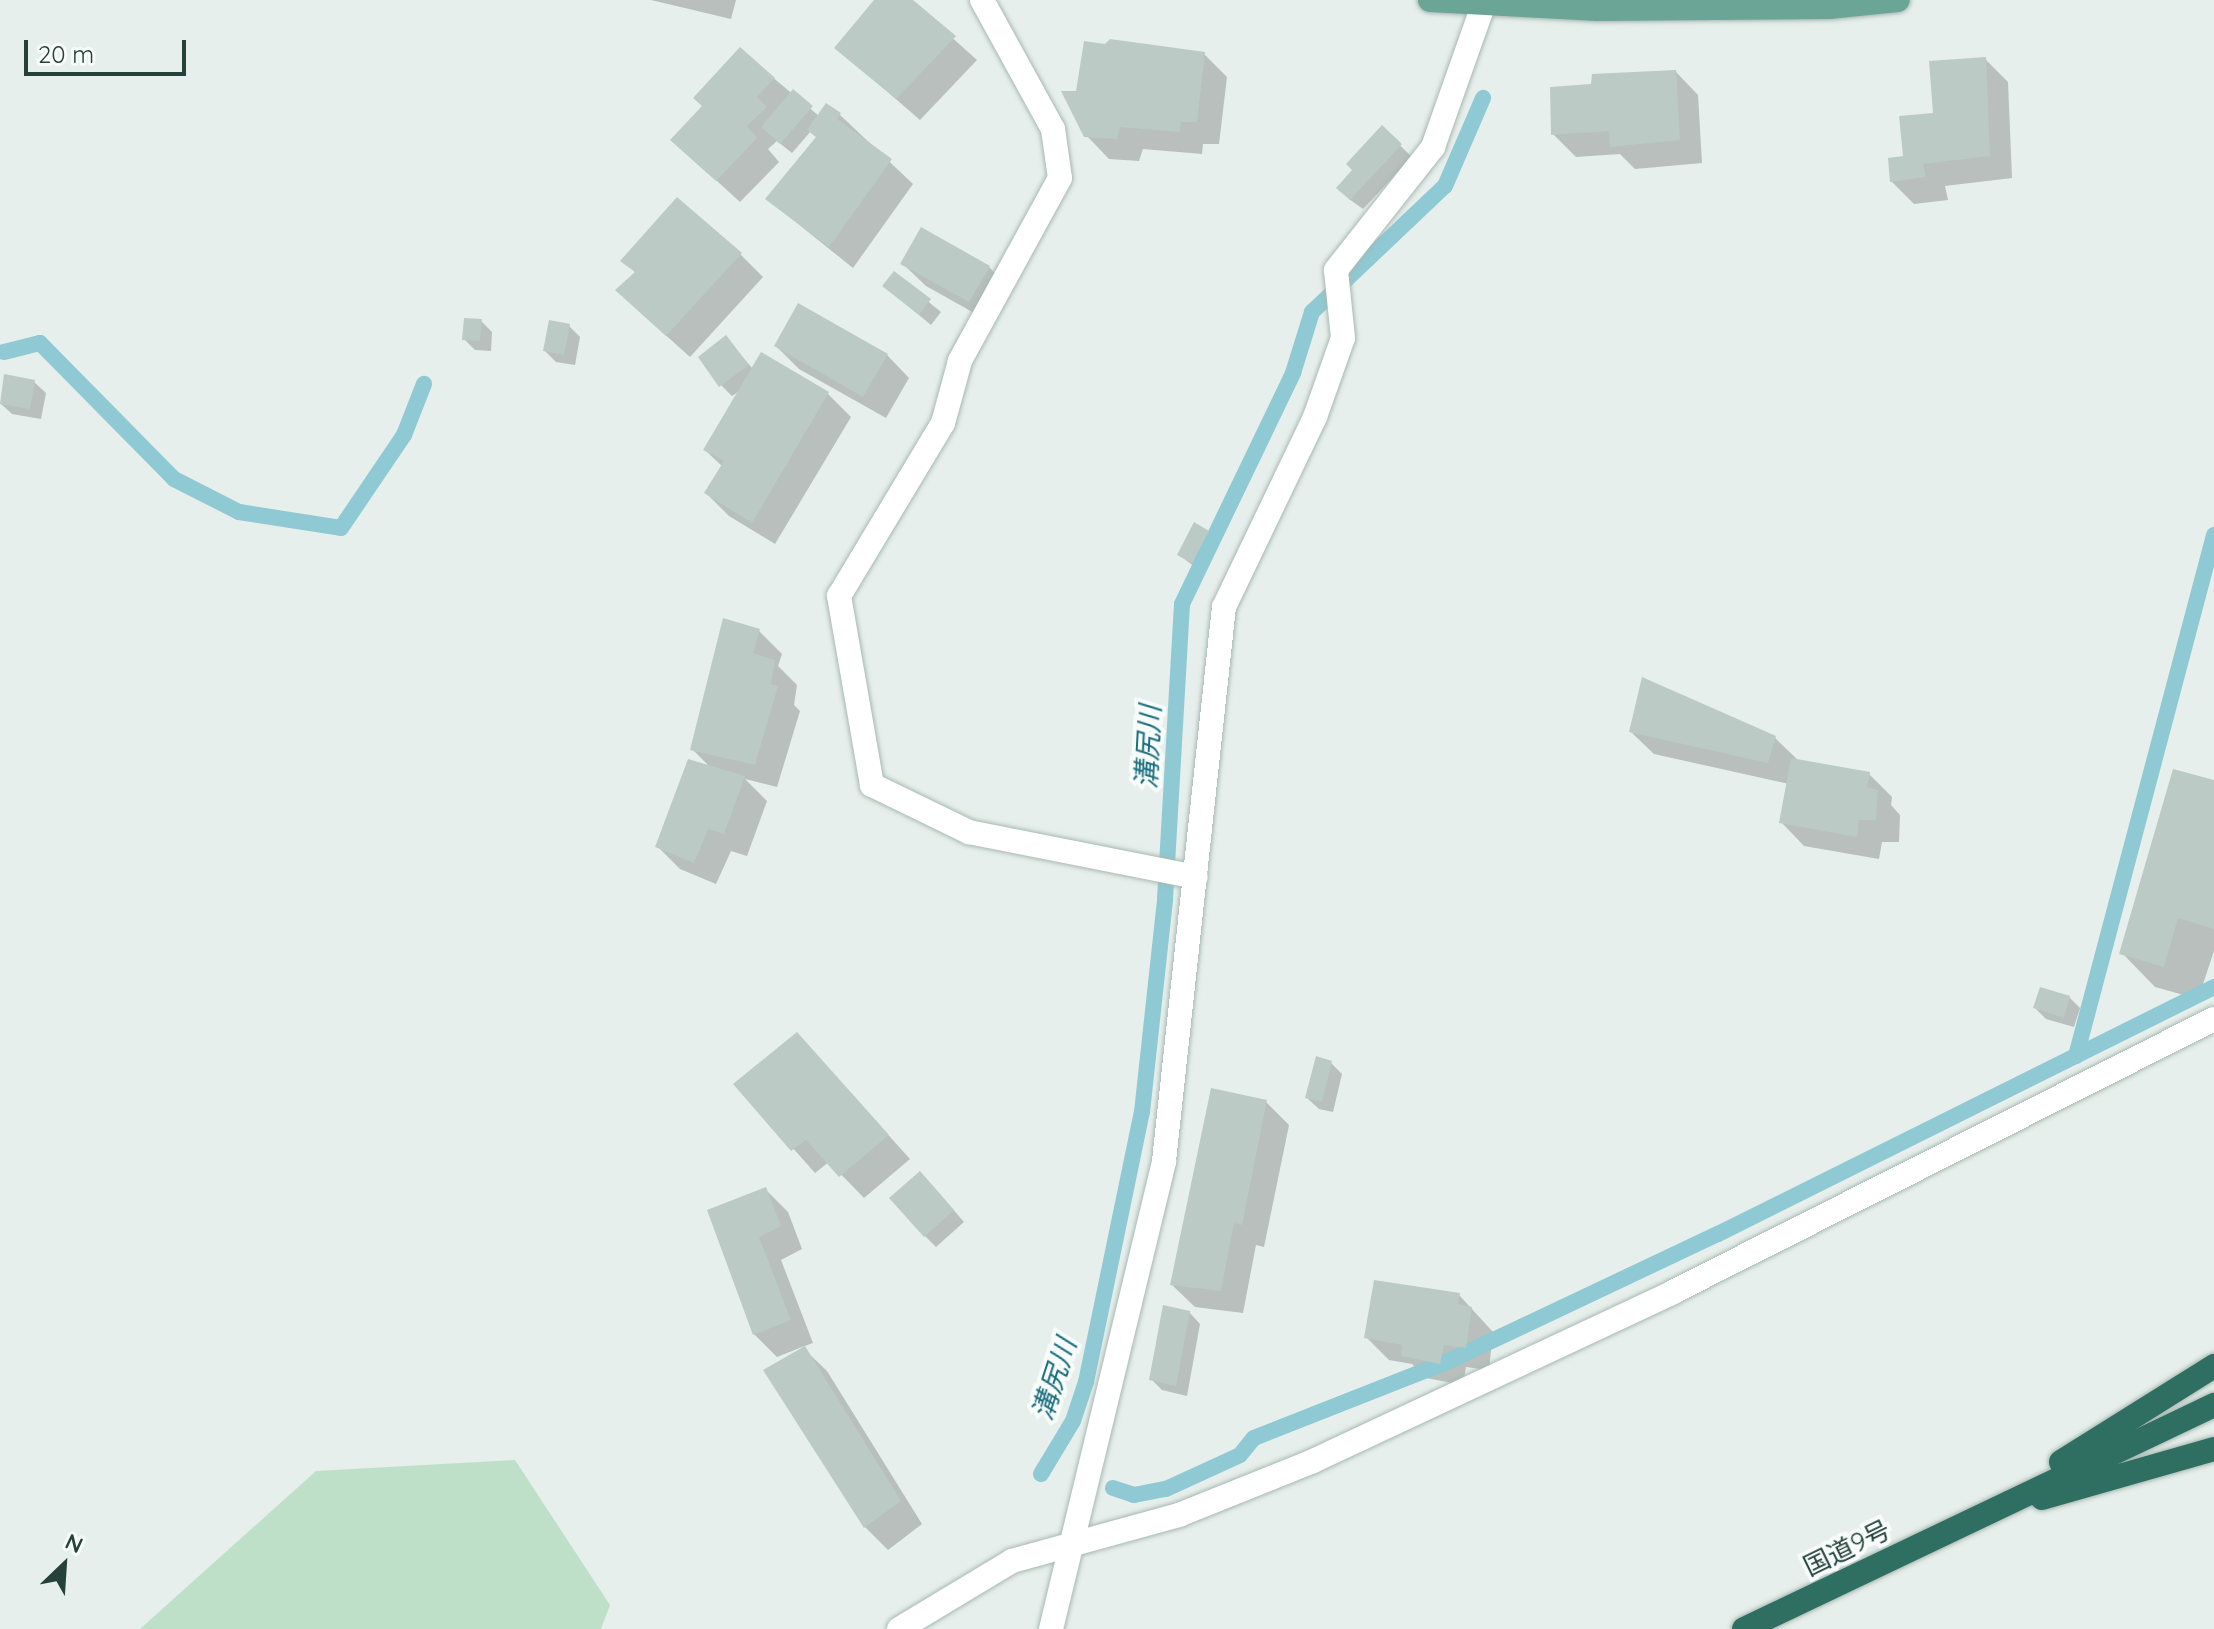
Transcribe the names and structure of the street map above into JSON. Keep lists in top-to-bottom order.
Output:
{
  "streets": {
    "highway": ["国道9号"]
  },
  "water": ["溝尻川"],
  "scale_bar": "20 m",
  "north": "top right"
}
